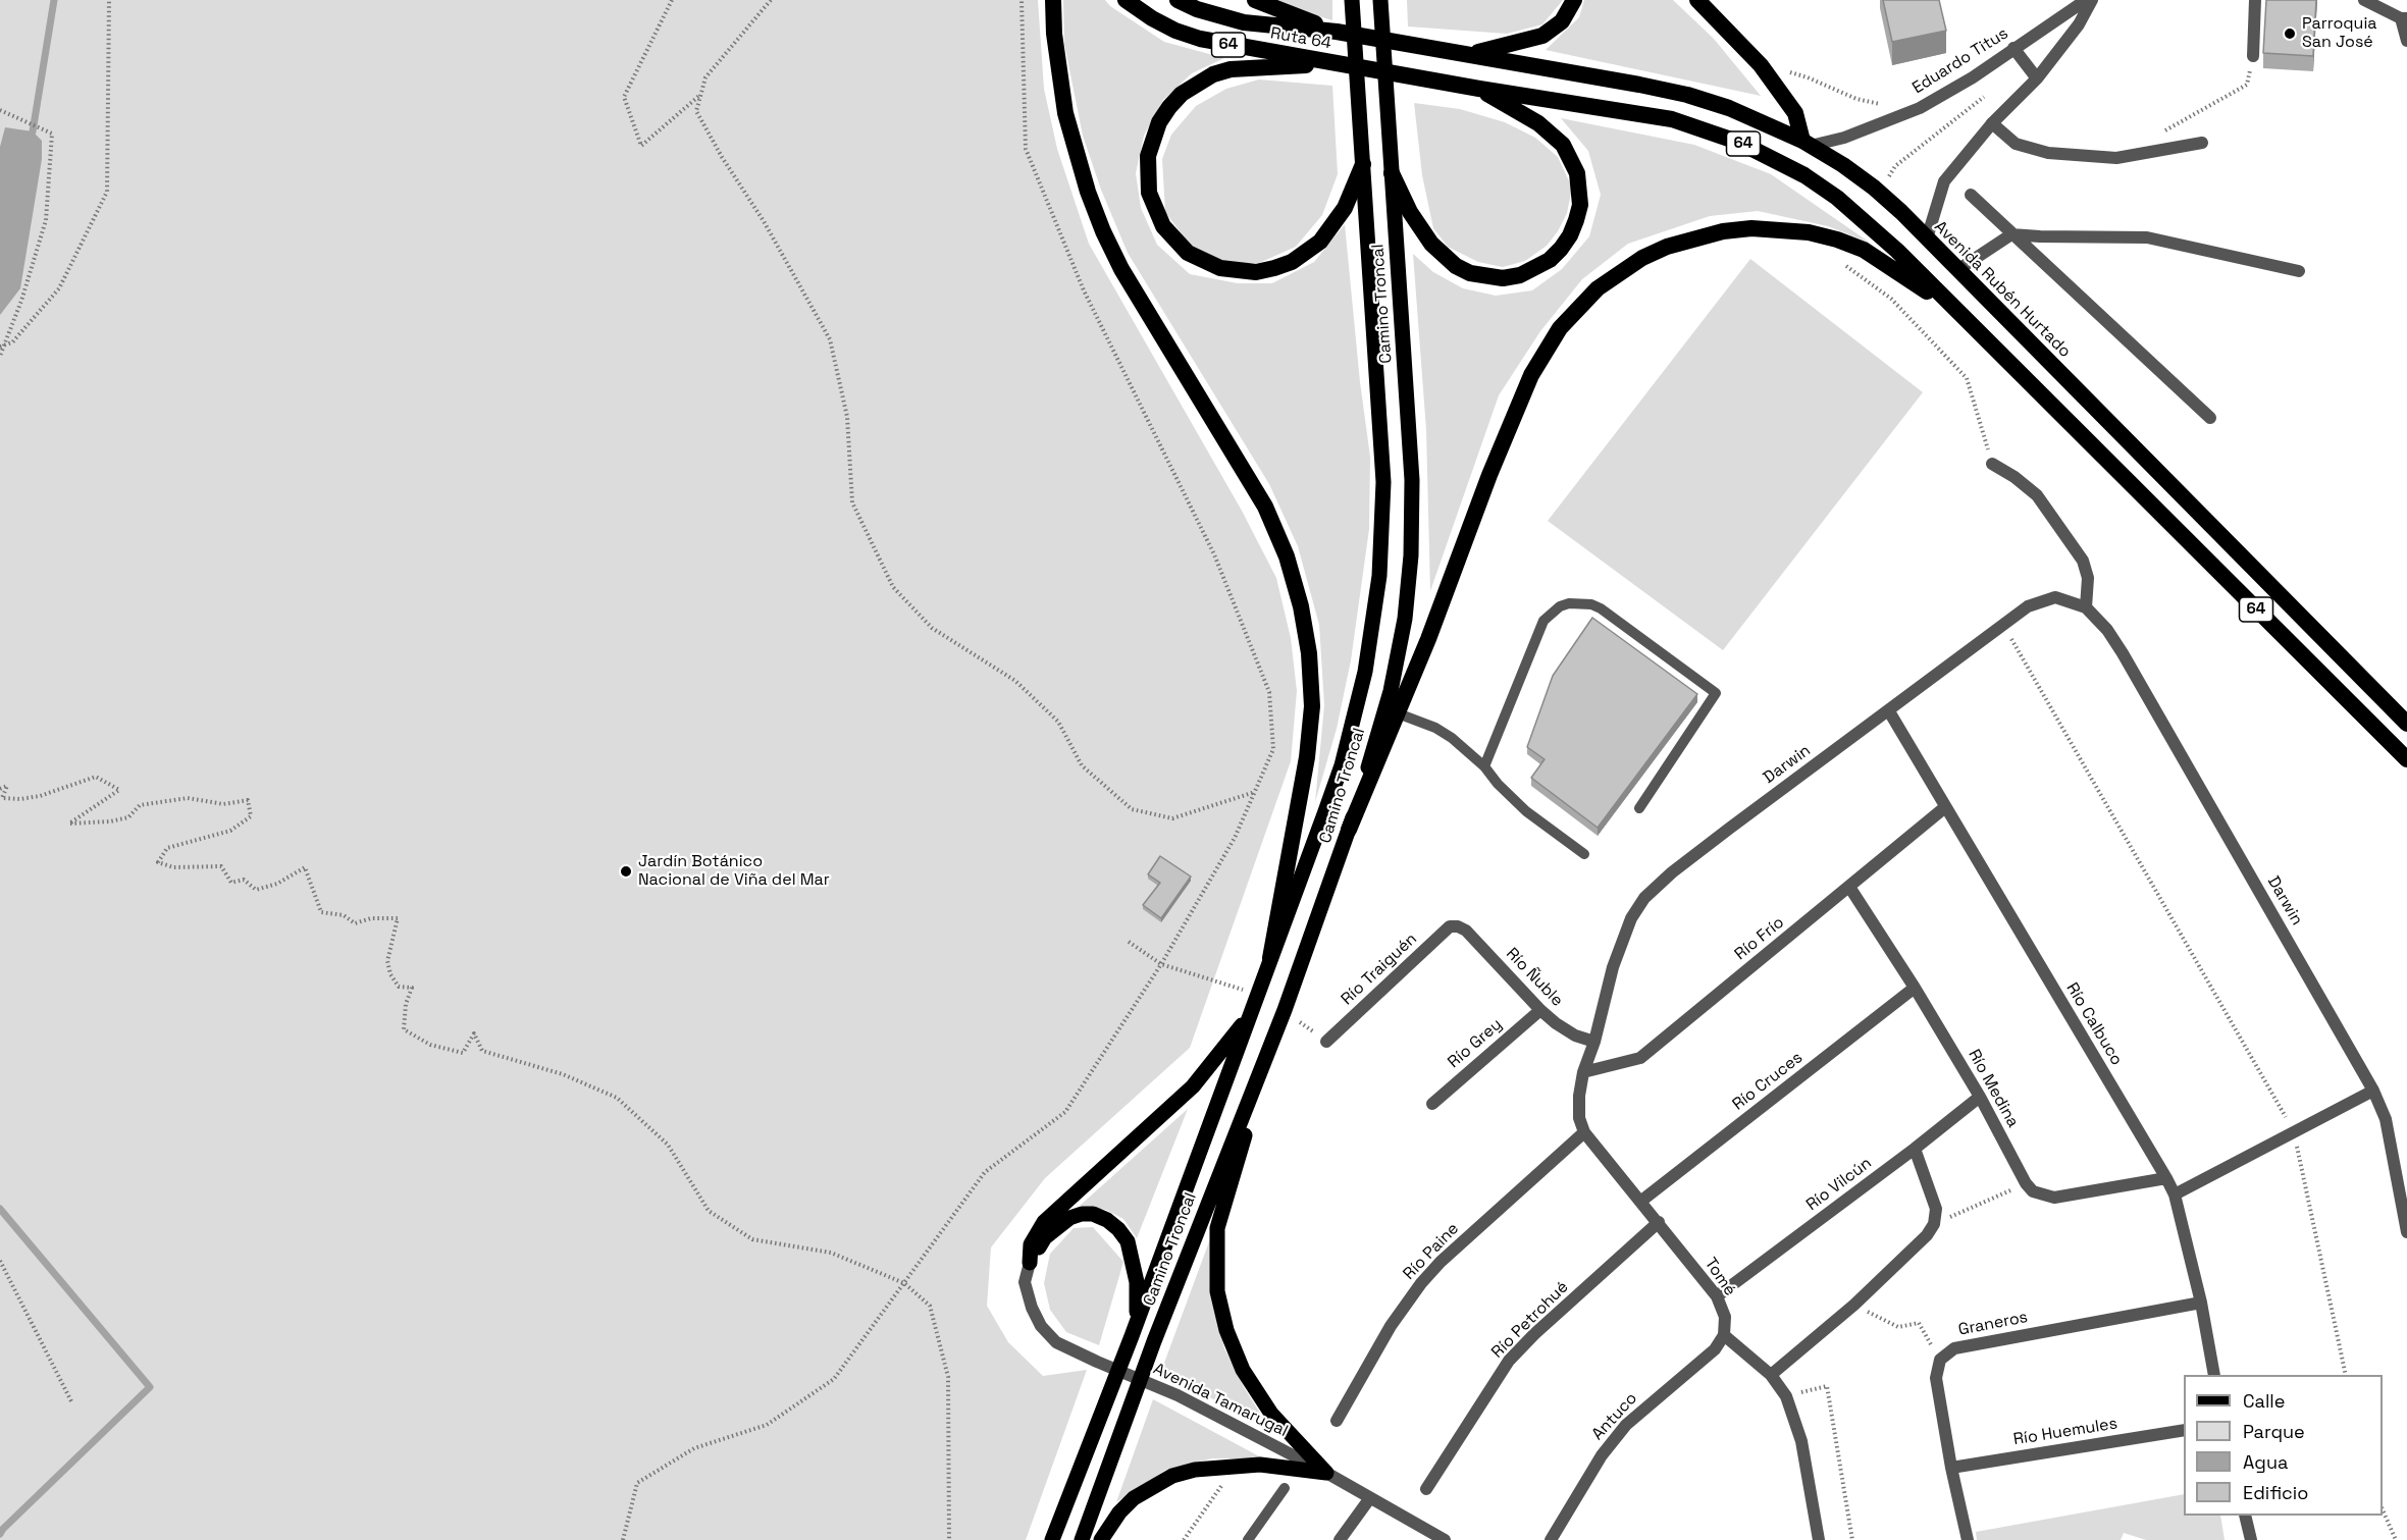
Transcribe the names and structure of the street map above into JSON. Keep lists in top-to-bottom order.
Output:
{
  "streets": {
    "highway": ["Ruta 64", "64", "Avenida Rubén Hurtado"],
    "main road": ["Camino Troncal"],
    "street": [
      "Eduardo Titus",
      "Darwin",
      "Río Frío",
      "Río Traiguén",
      "Río Ñuble",
      "Río Calbuco",
      "Río Grey",
      "Río Cruces",
      "Río Medina",
      "Río Vilcún",
      "Río Paine",
      "Tomé",
      "Río Petrohué",
      "Graneros",
      "Avenida Tamarugal",
      "Antuco",
      "Río Huemules"
    ]
  },
  "crossings": [
    ["Ruta 64", "64"],
    ["Ruta 64", "Avenida Rubén Hurtado"],
    ["Eduardo Titus", "Avenida Rubén Hurtado"],
    ["Darwin", "Río Ñuble"],
    ["Darwin", "Río Calbuco"],
    ["Darwin", "Tomé"],
    ["Río Frío", "Río Calbuco"],
    ["Río Frío", "Río Medina"],
    ["Río Frío", "Tomé"],
    ["Río Traiguén", "Río Ñuble"],
    ["Río Ñuble", "Río Grey"],
    ["Río Ñuble", "Tomé"],
    ["Río Calbuco", "Graneros"],
    ["Río Cruces", "Río Medina"],
    ["Río Cruces", "Tomé"],
    ["Río Medina", "Río Vilcún"],
    ["Río Vilcún", "Tomé"],
    ["Río Paine", "Tomé"],
    ["Tomé", "Río Petrohué"],
    ["Tomé", "Antuco"]
  ],
  "places": ["Parroquia San José", "Jardín Botánico Nacional de Viña del Mar"],
  "legend": [
    "Calle",
    "Parque",
    "Agua",
    "Edificio"
  ]
}
